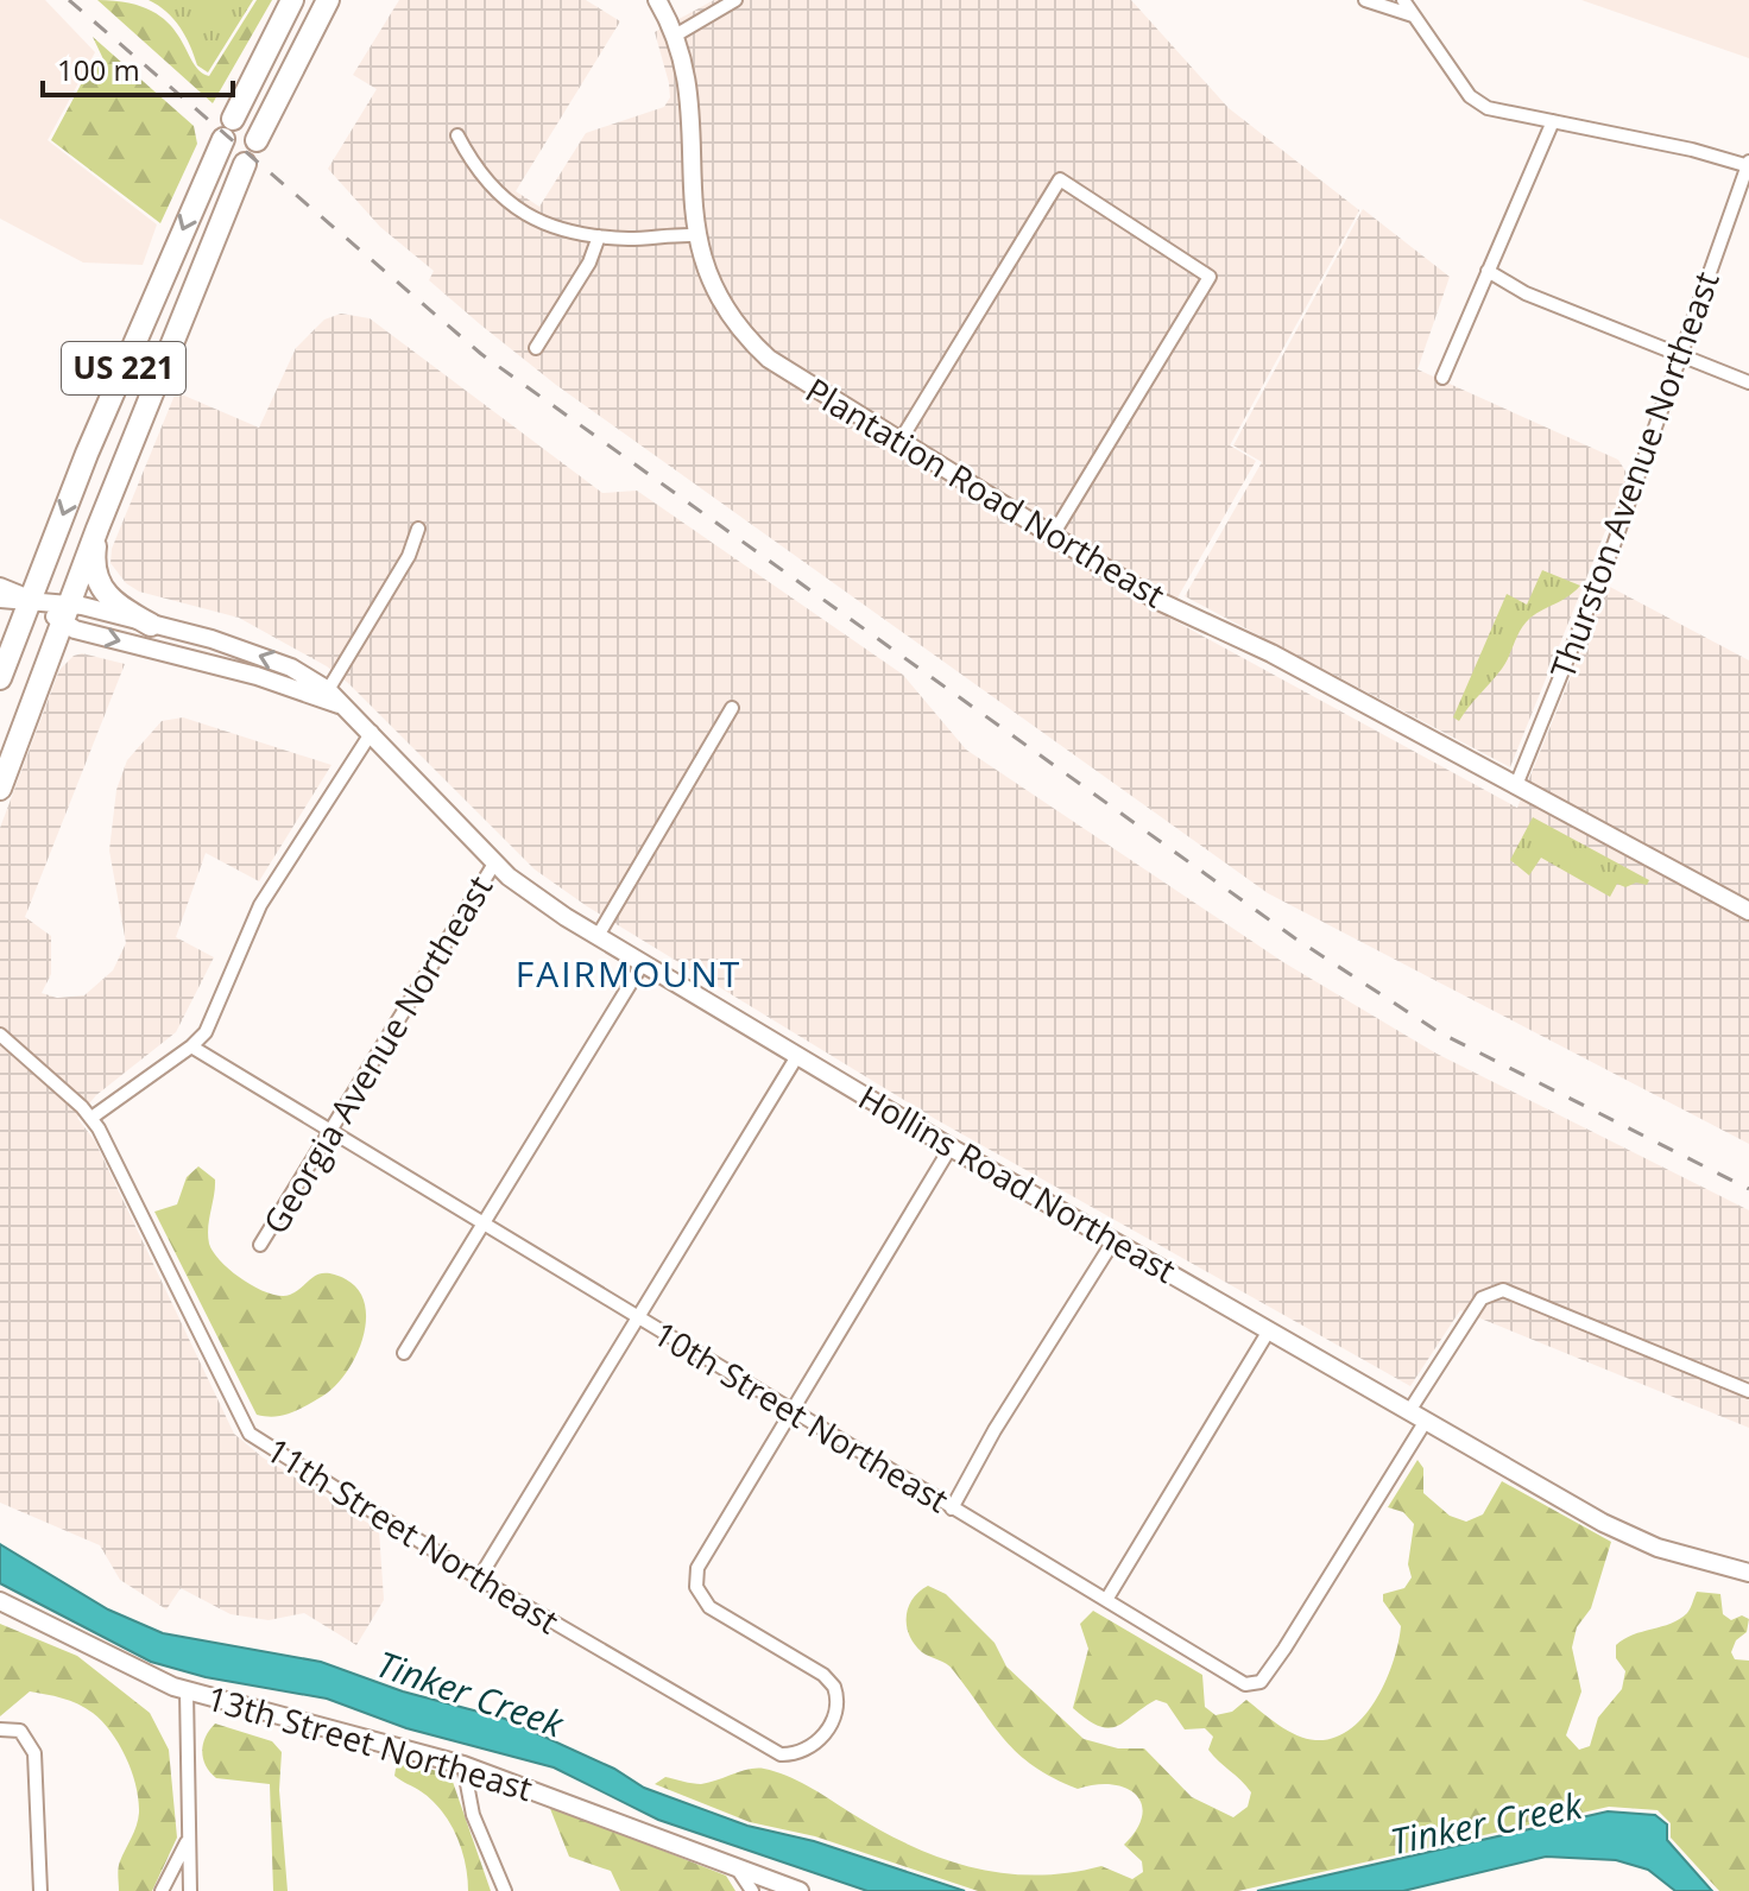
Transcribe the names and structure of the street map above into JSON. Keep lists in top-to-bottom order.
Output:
{
  "streets": {
    "highway": ["US 221"],
    "street": [
      "Thurston Avenue Northeast",
      "Plantation Road Northeast",
      "Georgia Avenue Northeast",
      "Hollins Road Northeast",
      "10th Street Northeast",
      "11th Street Northeast",
      "13th Street Northeast"
    ]
  },
  "crossings": [
    ["US 221", "Hollins Road Northeast"],
    ["Thurston Avenue Northeast", "Plantation Road Northeast"],
    ["Georgia Avenue Northeast", "Hollins Road Northeast"],
    ["Georgia Avenue Northeast", "10th Street Northeast"],
    ["Hollins Road Northeast", "10th Street Northeast"],
    ["10th Street Northeast", "11th Street Northeast"]
  ],
  "districts": ["FAIRMOUNT"],
  "water": ["Tinker Creek"],
  "scale_bar": "100 m"
}
